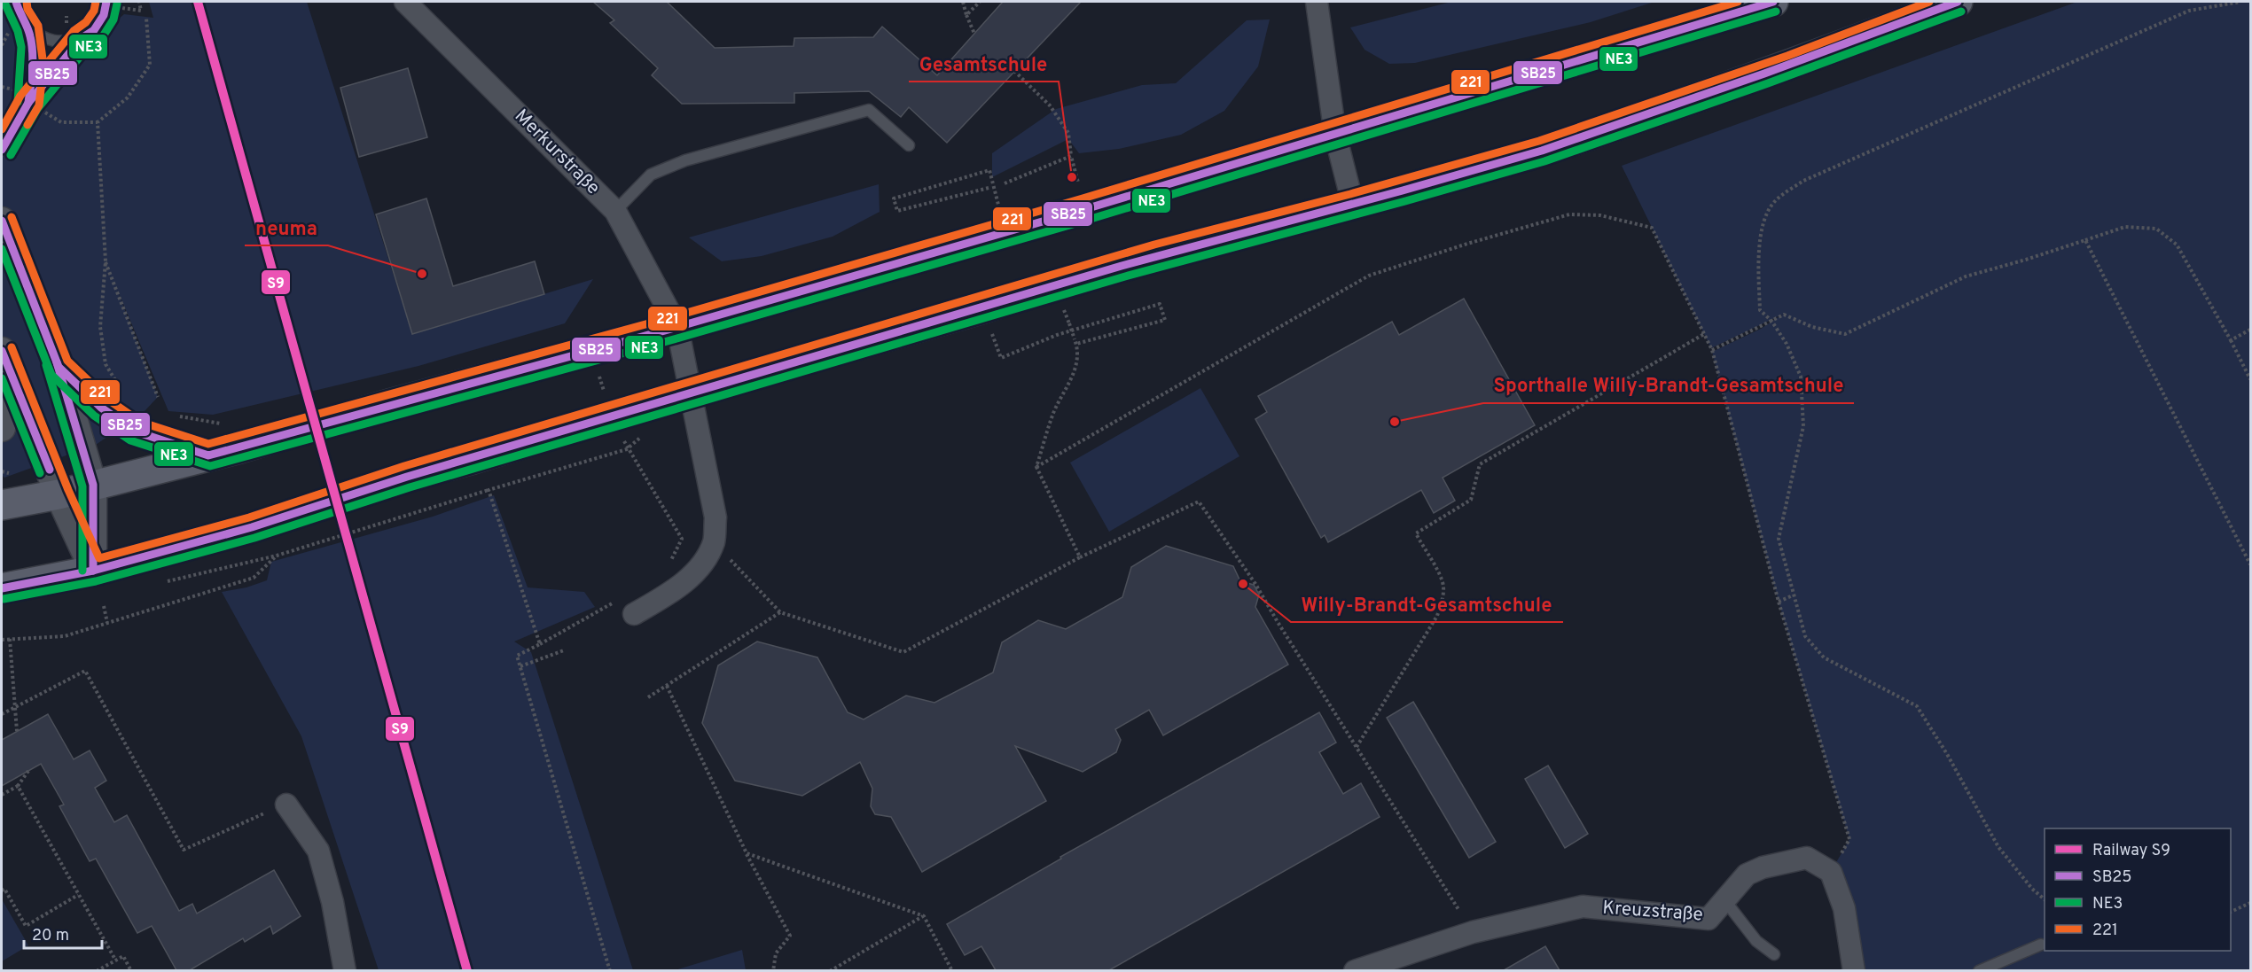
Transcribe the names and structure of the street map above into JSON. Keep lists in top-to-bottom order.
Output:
{
  "streets": {
    "street": ["Merkurstraße", "Kreuzstraße"]
  },
  "places": [
    "Gesamtschule",
    "neuma",
    "Sporthalle Willy-Brandt-Gesamtschule",
    "Willy-Brandt-Gesamtschule"
  ],
  "lines": [
    "rail line S9",
    "transit line SB25",
    "transit line 221",
    "transit line NE3"
  ],
  "legend": [
    "Railway S9",
    "SB25",
    "NE3",
    "221"
  ],
  "scale_bar": "20 m"
}
